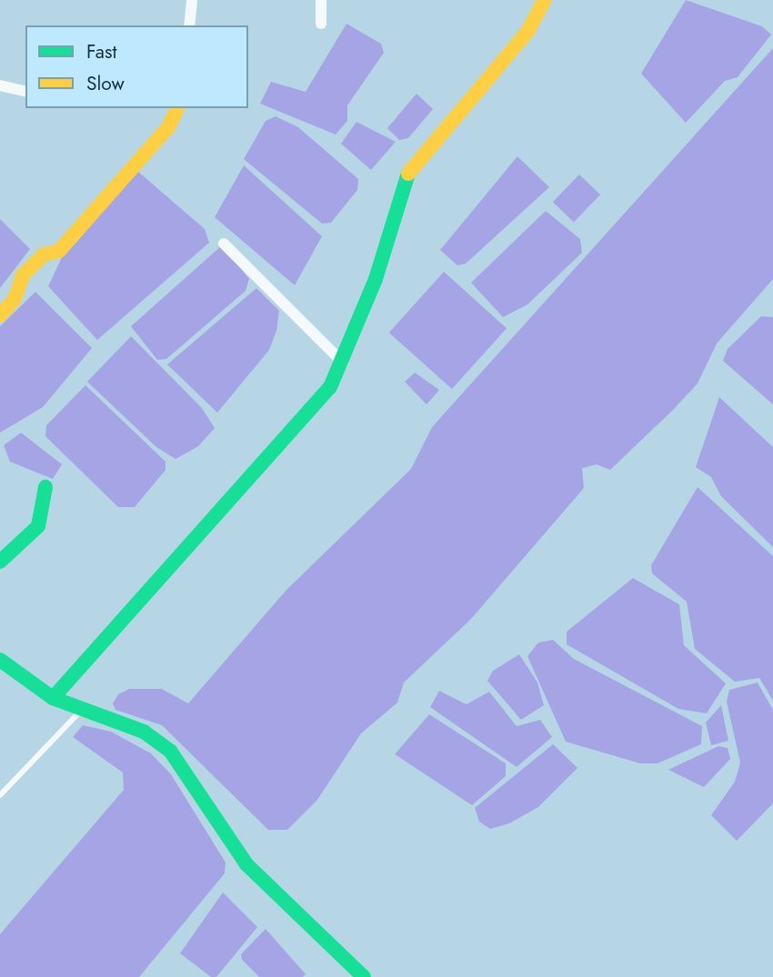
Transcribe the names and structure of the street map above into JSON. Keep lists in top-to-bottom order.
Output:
{
  "legend": ["Fast", "Slow"]
}
